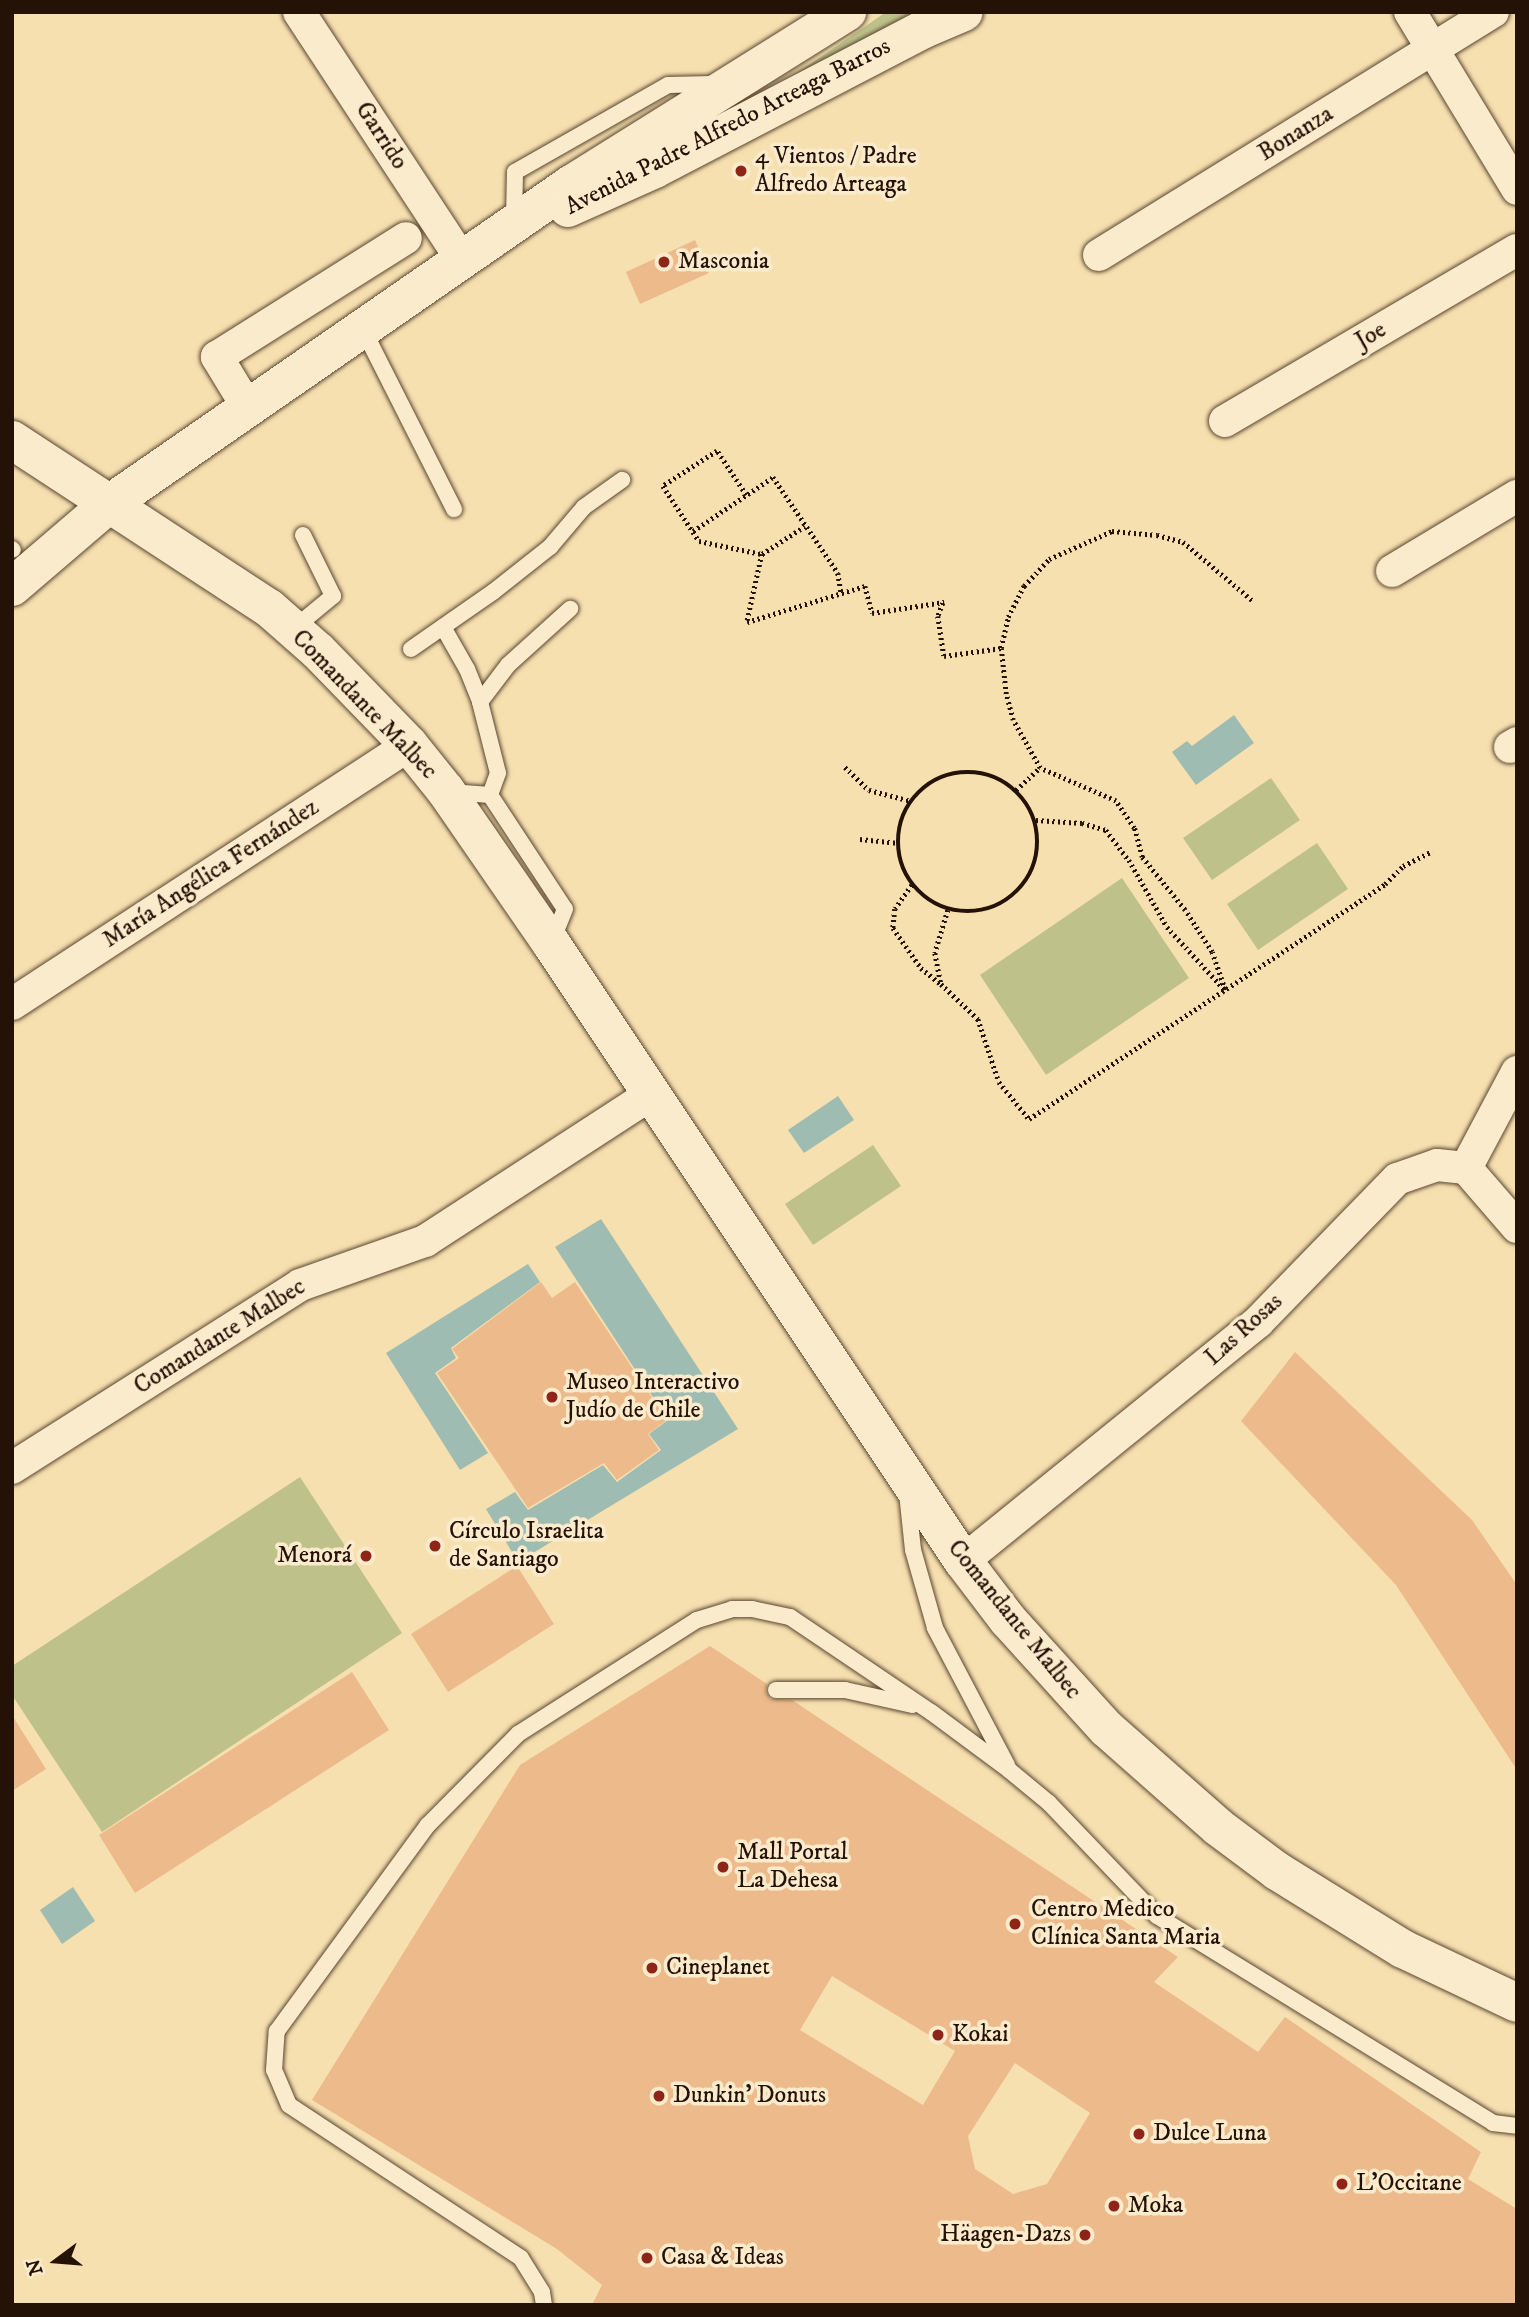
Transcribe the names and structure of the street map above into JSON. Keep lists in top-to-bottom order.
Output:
{
  "streets": {
    "street": [
      "Avenida Padre Alfredo Arteaga Barros",
      "Bonanza",
      "Garrido",
      "Joe",
      "Comandante Malbec",
      "María Angélica Fernández",
      "Las Rosas"
    ]
  },
  "crossings": [
    ["Avenida Padre Alfredo Arteaga Barros", "Garrido"],
    ["Avenida Padre Alfredo Arteaga Barros", "Comandante Malbec"],
    ["Comandante Malbec", "María Angélica Fernández"],
    ["Comandante Malbec", "Las Rosas"]
  ],
  "places": [
    "4 Vientos / Padre Alfredo Arteaga",
    "Masconia",
    "Museo Interactivo Judío de Chile",
    "Círculo Israelita de Santiago",
    "Menorá",
    "Mall Portal La Dehesa",
    "Centro Medico Clínica Santa Maria",
    "Cineplanet",
    "Kokai",
    "Dunkin' Donuts",
    "Dulce Luna",
    "L'Occitane",
    "Moka",
    "Häagen-Dazs",
    "Casa & Ideas"
  ],
  "north": "left"
}
